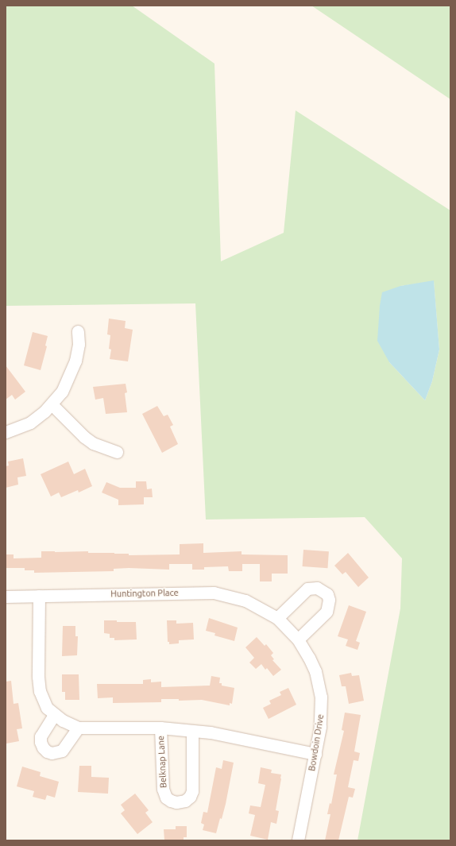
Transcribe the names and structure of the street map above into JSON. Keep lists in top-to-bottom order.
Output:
{
  "streets": {
    "street": ["Huntington Place", "Bowdoin Drive", "Belknap Lane"]
  },
  "crossings": [
    ["Huntington Place", "Bowdoin Drive"],
    ["Huntington Place", "Belknap Lane"],
    ["Bowdoin Drive", "Belknap Lane"]
  ]
}
